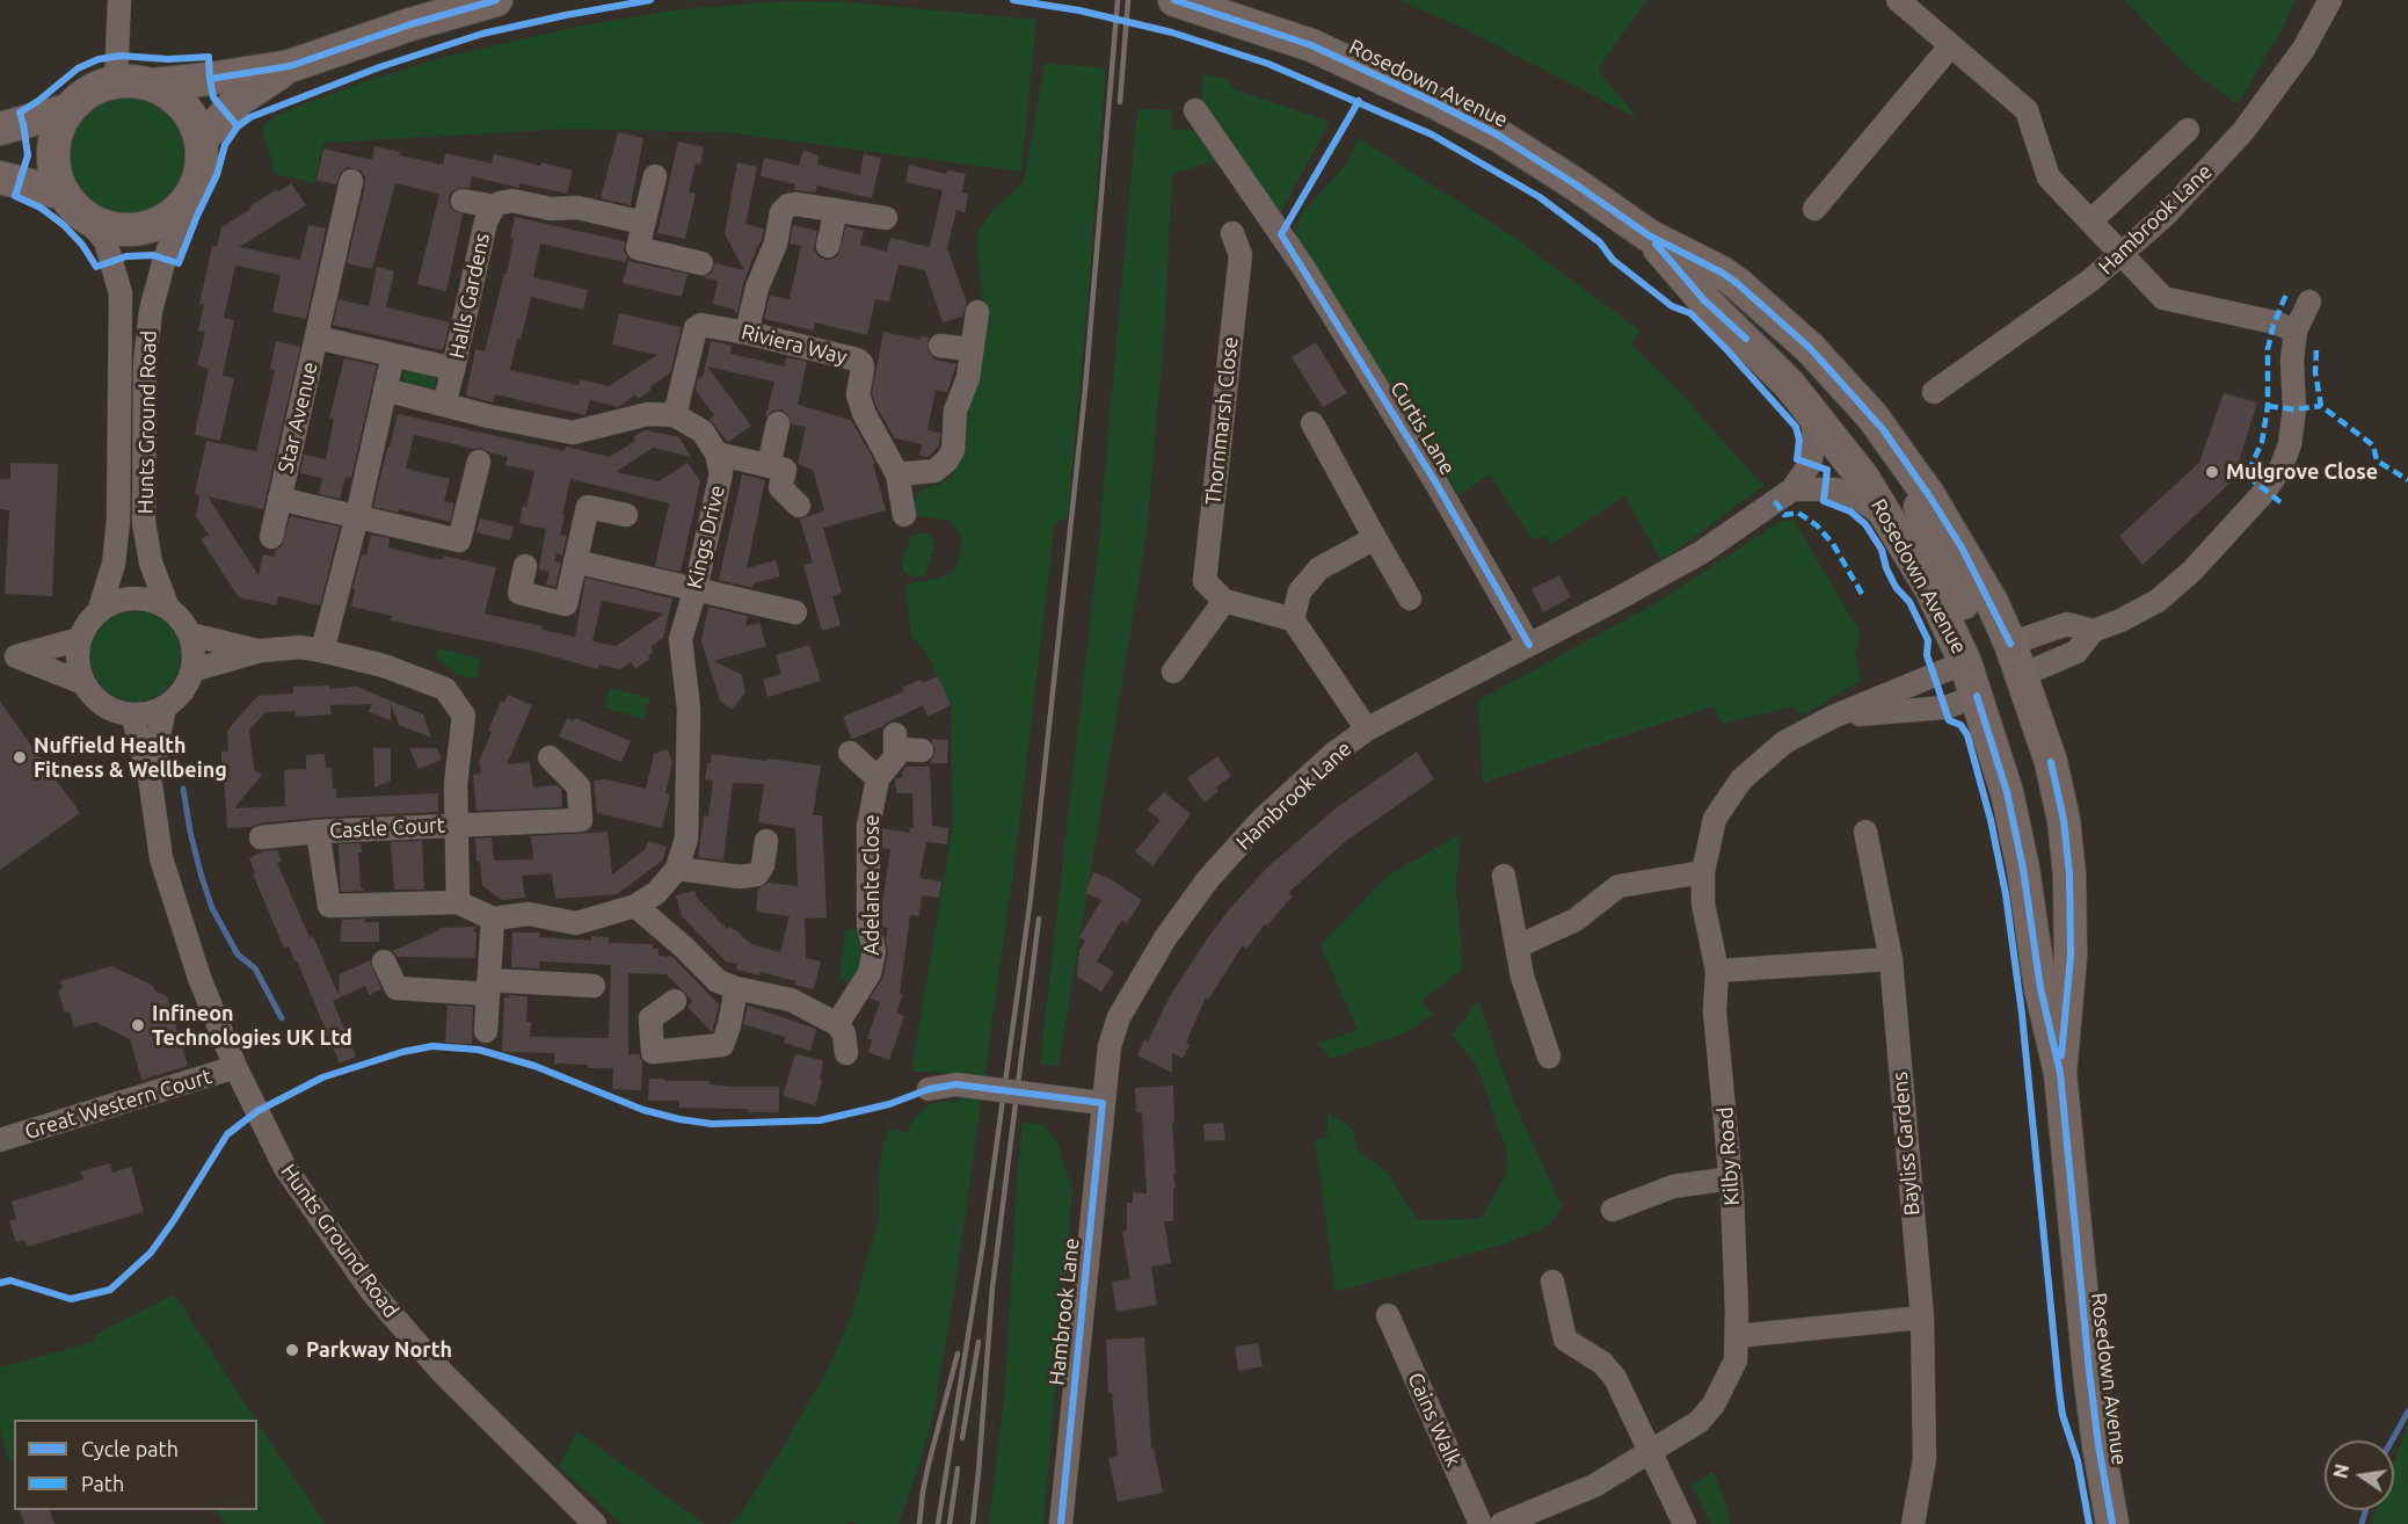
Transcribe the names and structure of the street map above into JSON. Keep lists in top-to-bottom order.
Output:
{
  "streets": {
    "street": [
      "Rosedown Avenue",
      "Hambrook Lane",
      "Halls Gardens",
      "Riviera Way",
      "Star Avenue",
      "Thornmarsh Close",
      "Hunts Ground Road",
      "Curtis Lane",
      "Kings Drive",
      "Castle Court",
      "Adelante Close",
      "Great Western Court",
      "Bayliss Gardens",
      "Kilby Road",
      "Cains Walk"
    ]
  },
  "crossings": [
    ["Rosedown Avenue", "Hambrook Lane"],
    ["Rosedown Avenue", "Kilby Road"],
    ["Hambrook Lane", "Curtis Lane"],
    ["Riviera Way", "Kings Drive"],
    ["Hunts Ground Road", "Great Western Court"]
  ],
  "places": [
    "Mulgrove Close",
    "Nuffield Health Fitness & Wellbeing",
    "Infineon Technologies UK Ltd",
    "Parkway North"
  ],
  "legend": ["Cycle path", "Path"],
  "north": "left"
}
